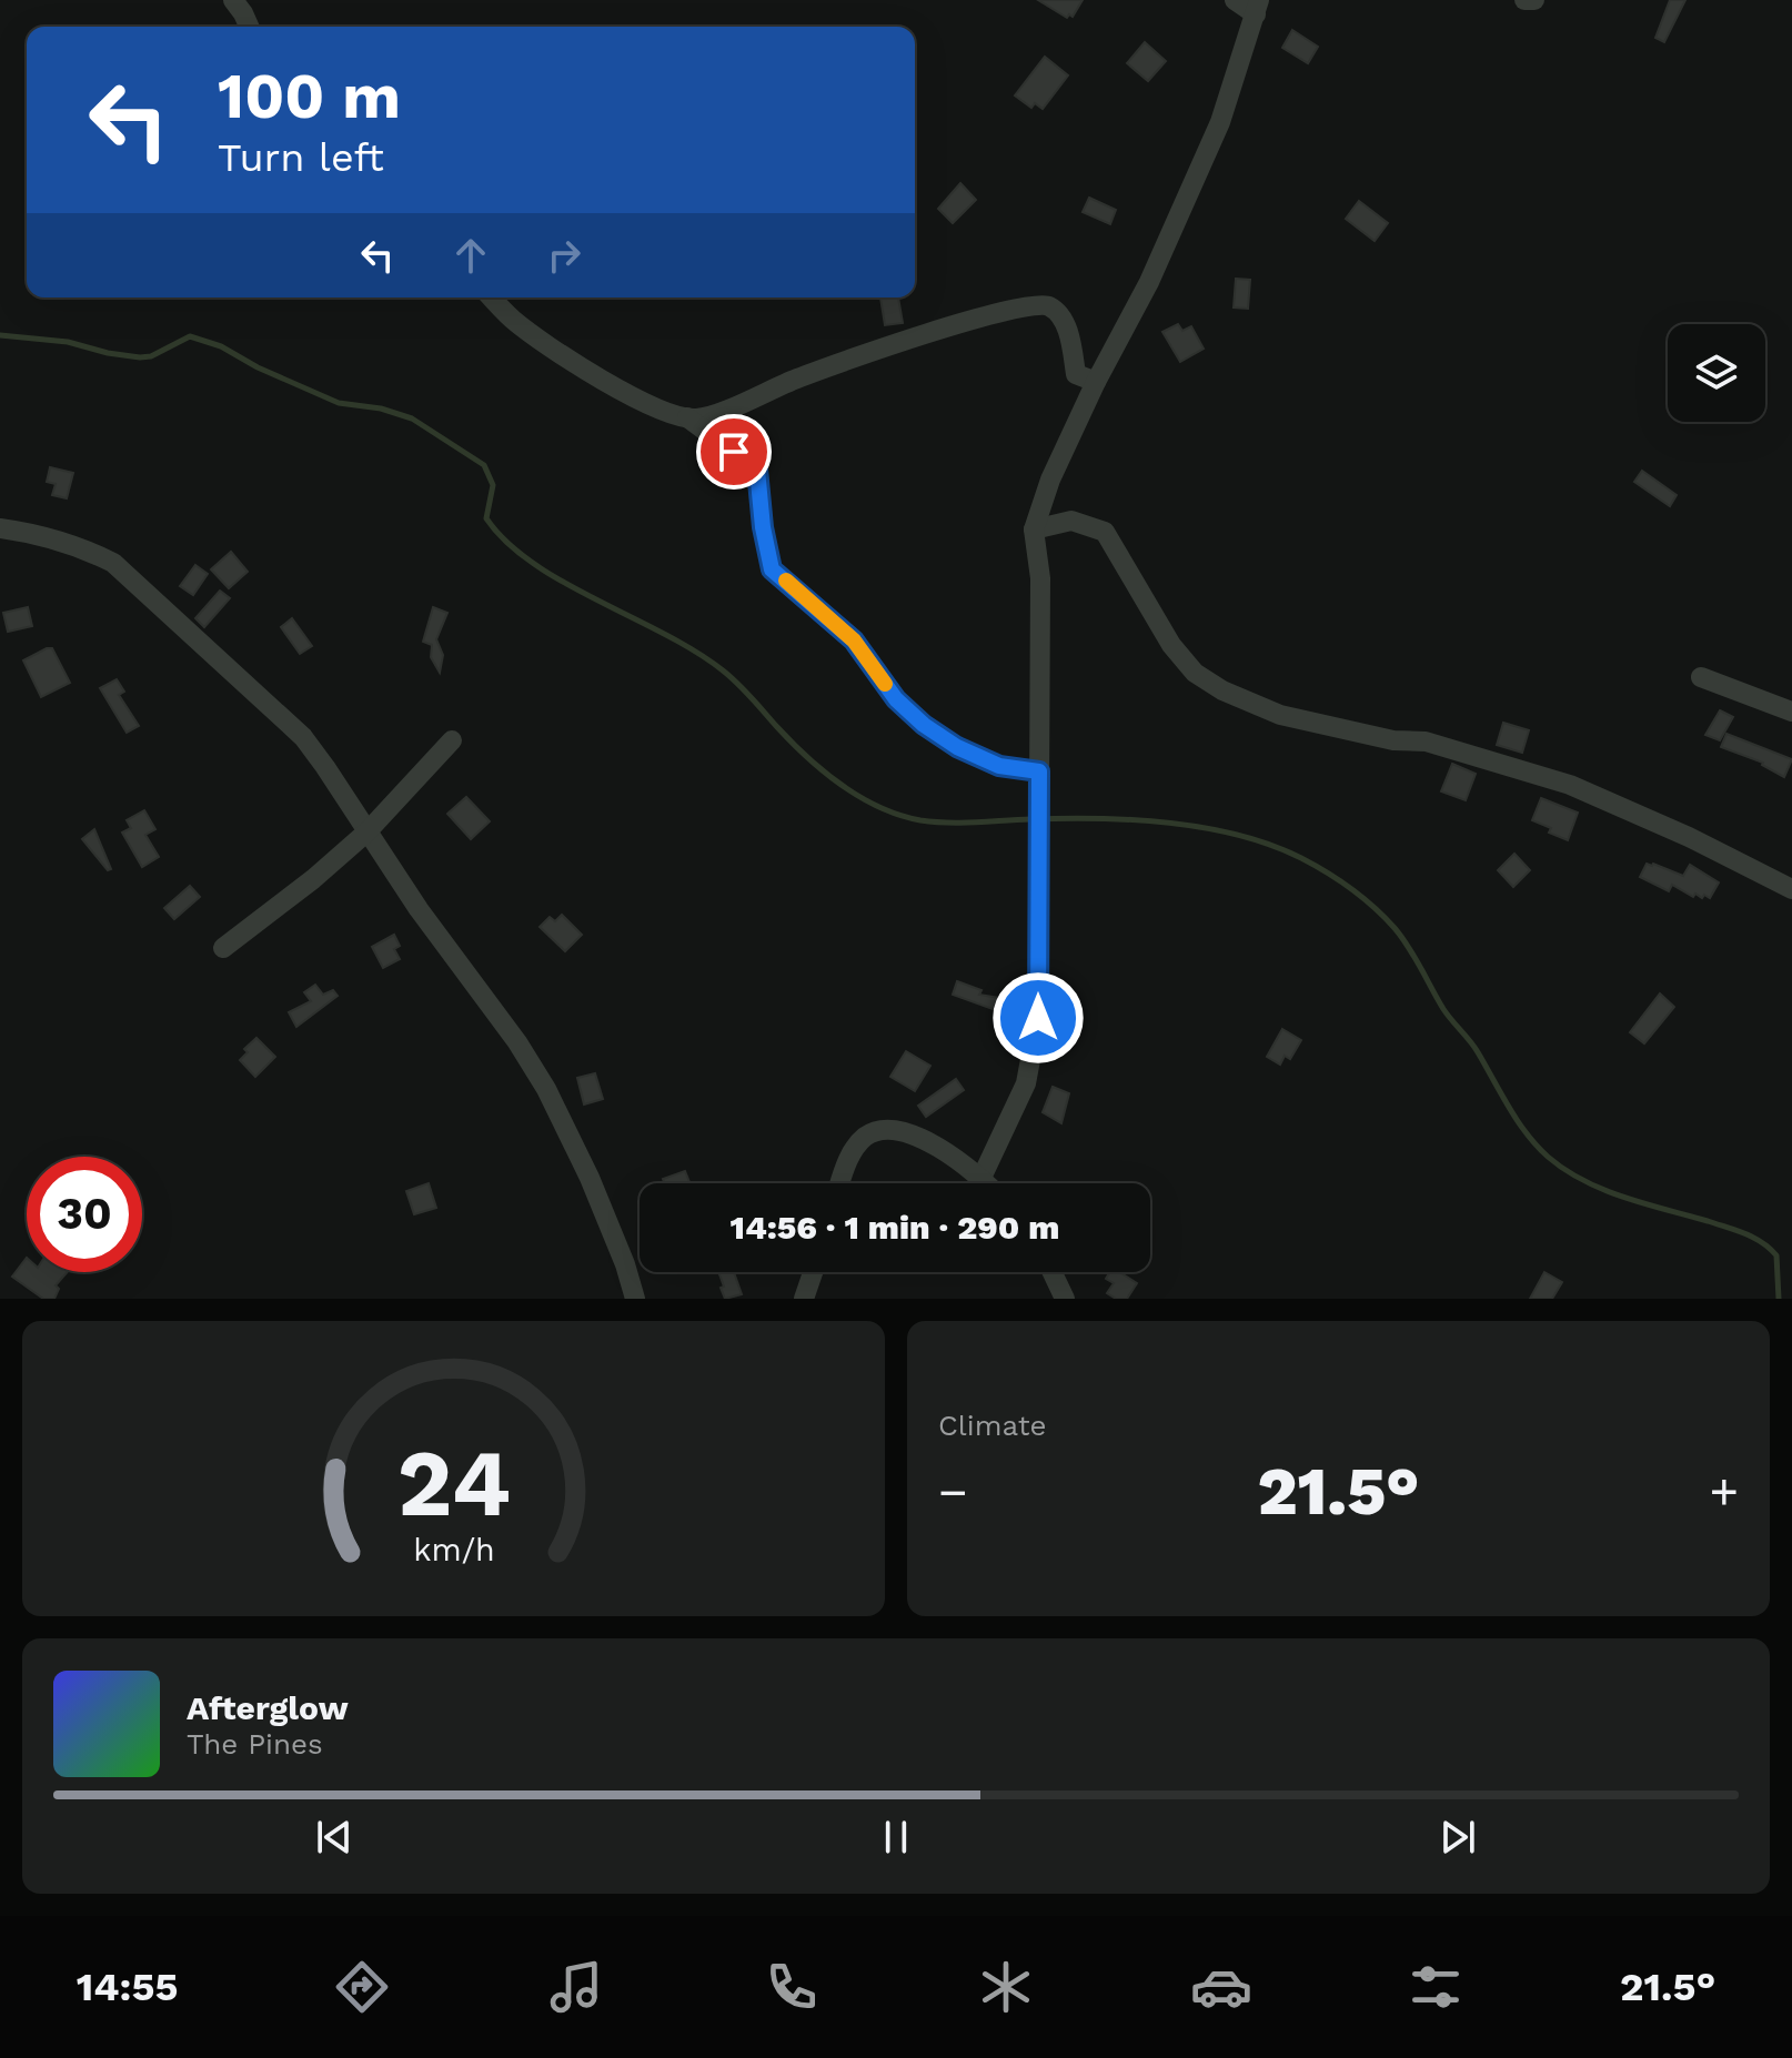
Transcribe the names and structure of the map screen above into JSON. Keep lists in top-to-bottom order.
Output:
{
  "page": {
    "turn": ["100 m", "Turn left"],
    "limit": "30",
    "trip": "14:56 · 1 min · 290 m",
    "tile": "Climate",
    "heat": ["−", "21.5°", "+"],
    "song": ["Afterglow", "The Pines"],
    "tabs": ["14:55", "21.5°"],
    "gauge": ["24", "km/h"]
  }
}
